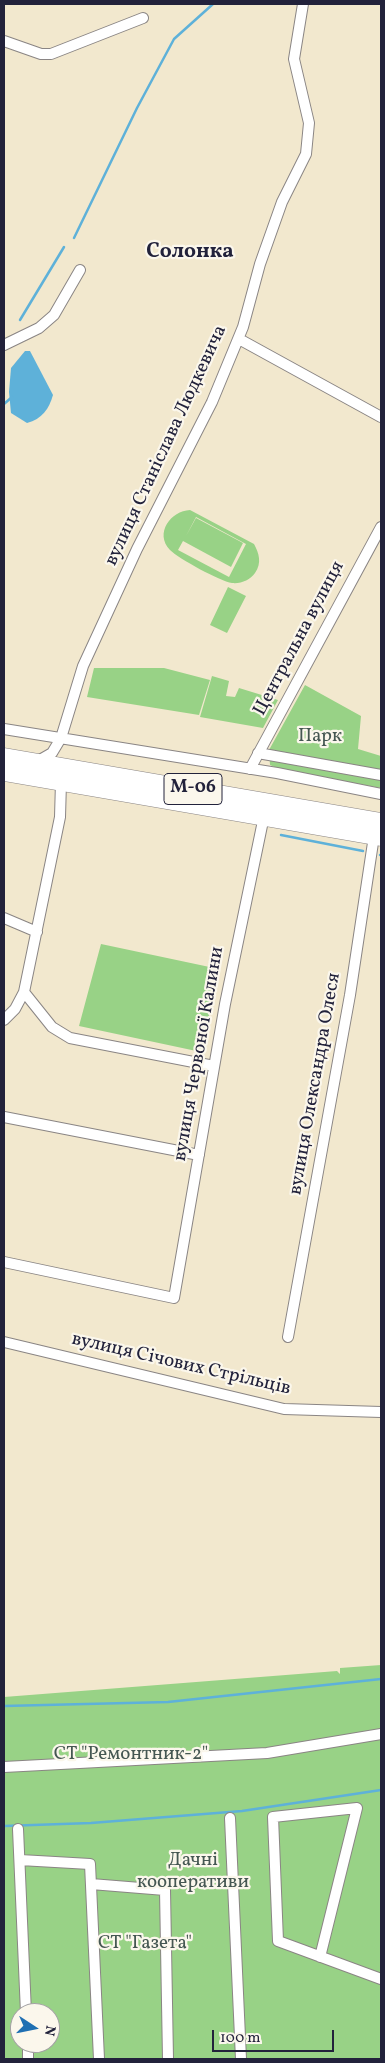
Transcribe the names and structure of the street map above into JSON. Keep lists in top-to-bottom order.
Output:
{
  "streets": {
    "highway": ["М-06"],
    "street": [
      "вулиця Станіслава Людкевича",
      "Центральна вулиця",
      "вулиця Червоної Калини",
      "вулиця Олександра Олеся",
      "вулиця Січових Стрільців"
    ]
  },
  "crossings": [
    ["вулиця Станіслава Людкевича", "М-06"],
    ["М-06", "вулиця Червоної Калини"],
    ["М-06", "вулиця Олександра Олеся"]
  ],
  "districts": ["Солонка"],
  "parks": [
    "Парк",
    "СТ \"Ремонтник-2\"",
    "Дачні кооперативи",
    "СТ \"Газета\""
  ],
  "scale_bar": "100 m",
  "north": "right"
}
